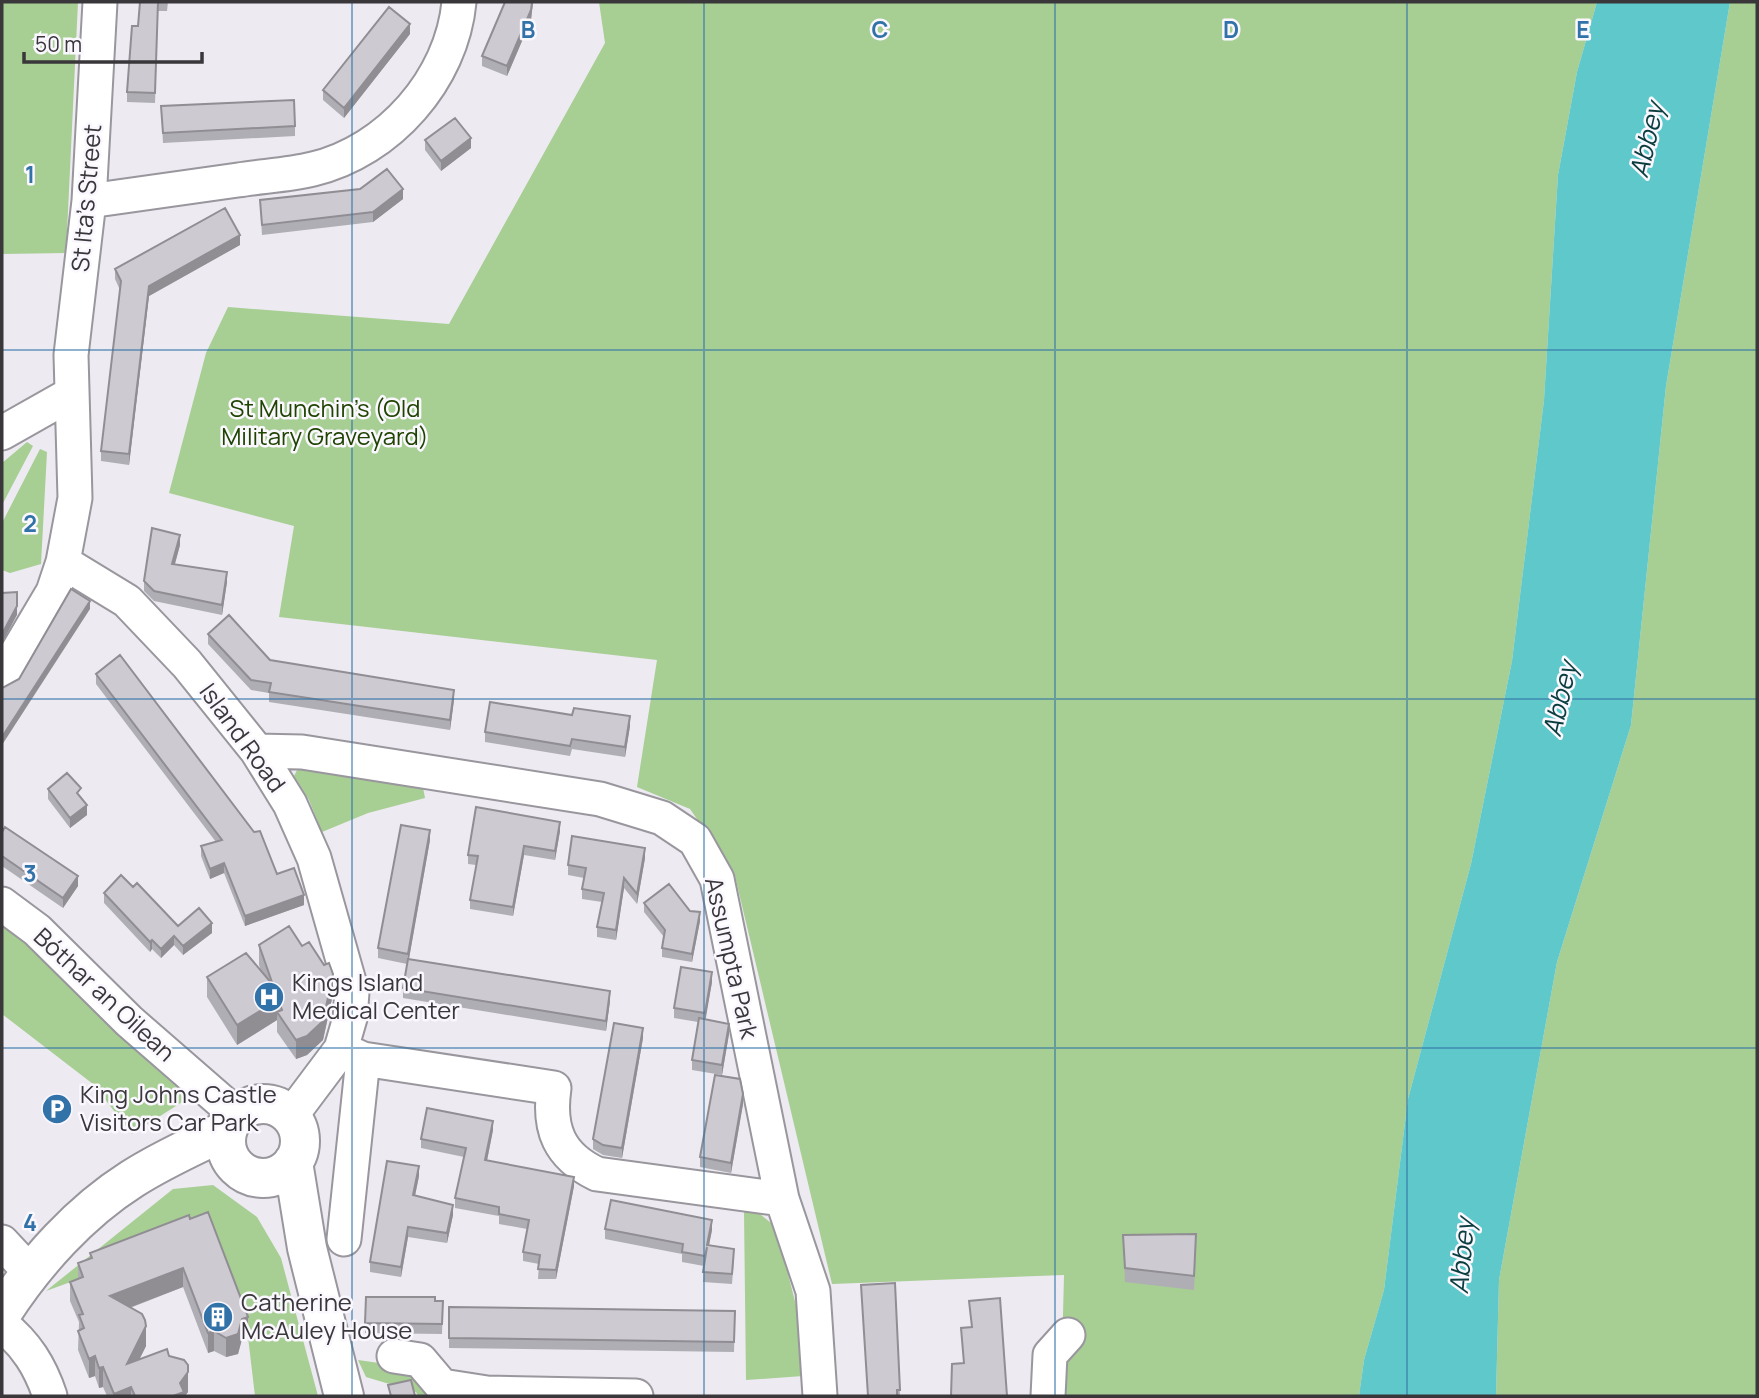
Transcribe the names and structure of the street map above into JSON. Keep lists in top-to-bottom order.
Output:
{
  "streets": {
    "street": [
      "St Ita's Street",
      "Island Road",
      "Assumpta Park",
      "Bóthar an Oilean"
    ]
  },
  "crossings": [
    ["St Ita's Street", "Island Road"],
    ["Island Road", "Assumpta Park"],
    ["Island Road", "Bóthar an Oilean"]
  ],
  "water": ["Abbey"],
  "parks": ["St Munchin's (Old Military Graveyard)"],
  "places": {
    "hospital": ["Kings Island Medical Center"],
    "parking": ["King Johns Castle Visitors Car Park"],
    "building": ["Catherine McAuley House"]
  },
  "scale_bar": "50 m",
  "grid": {
    "columns": [
      "B",
      "C",
      "D",
      "E"
    ],
    "rows": [
      "1",
      "2",
      "3",
      "4"
    ]
  }
}
